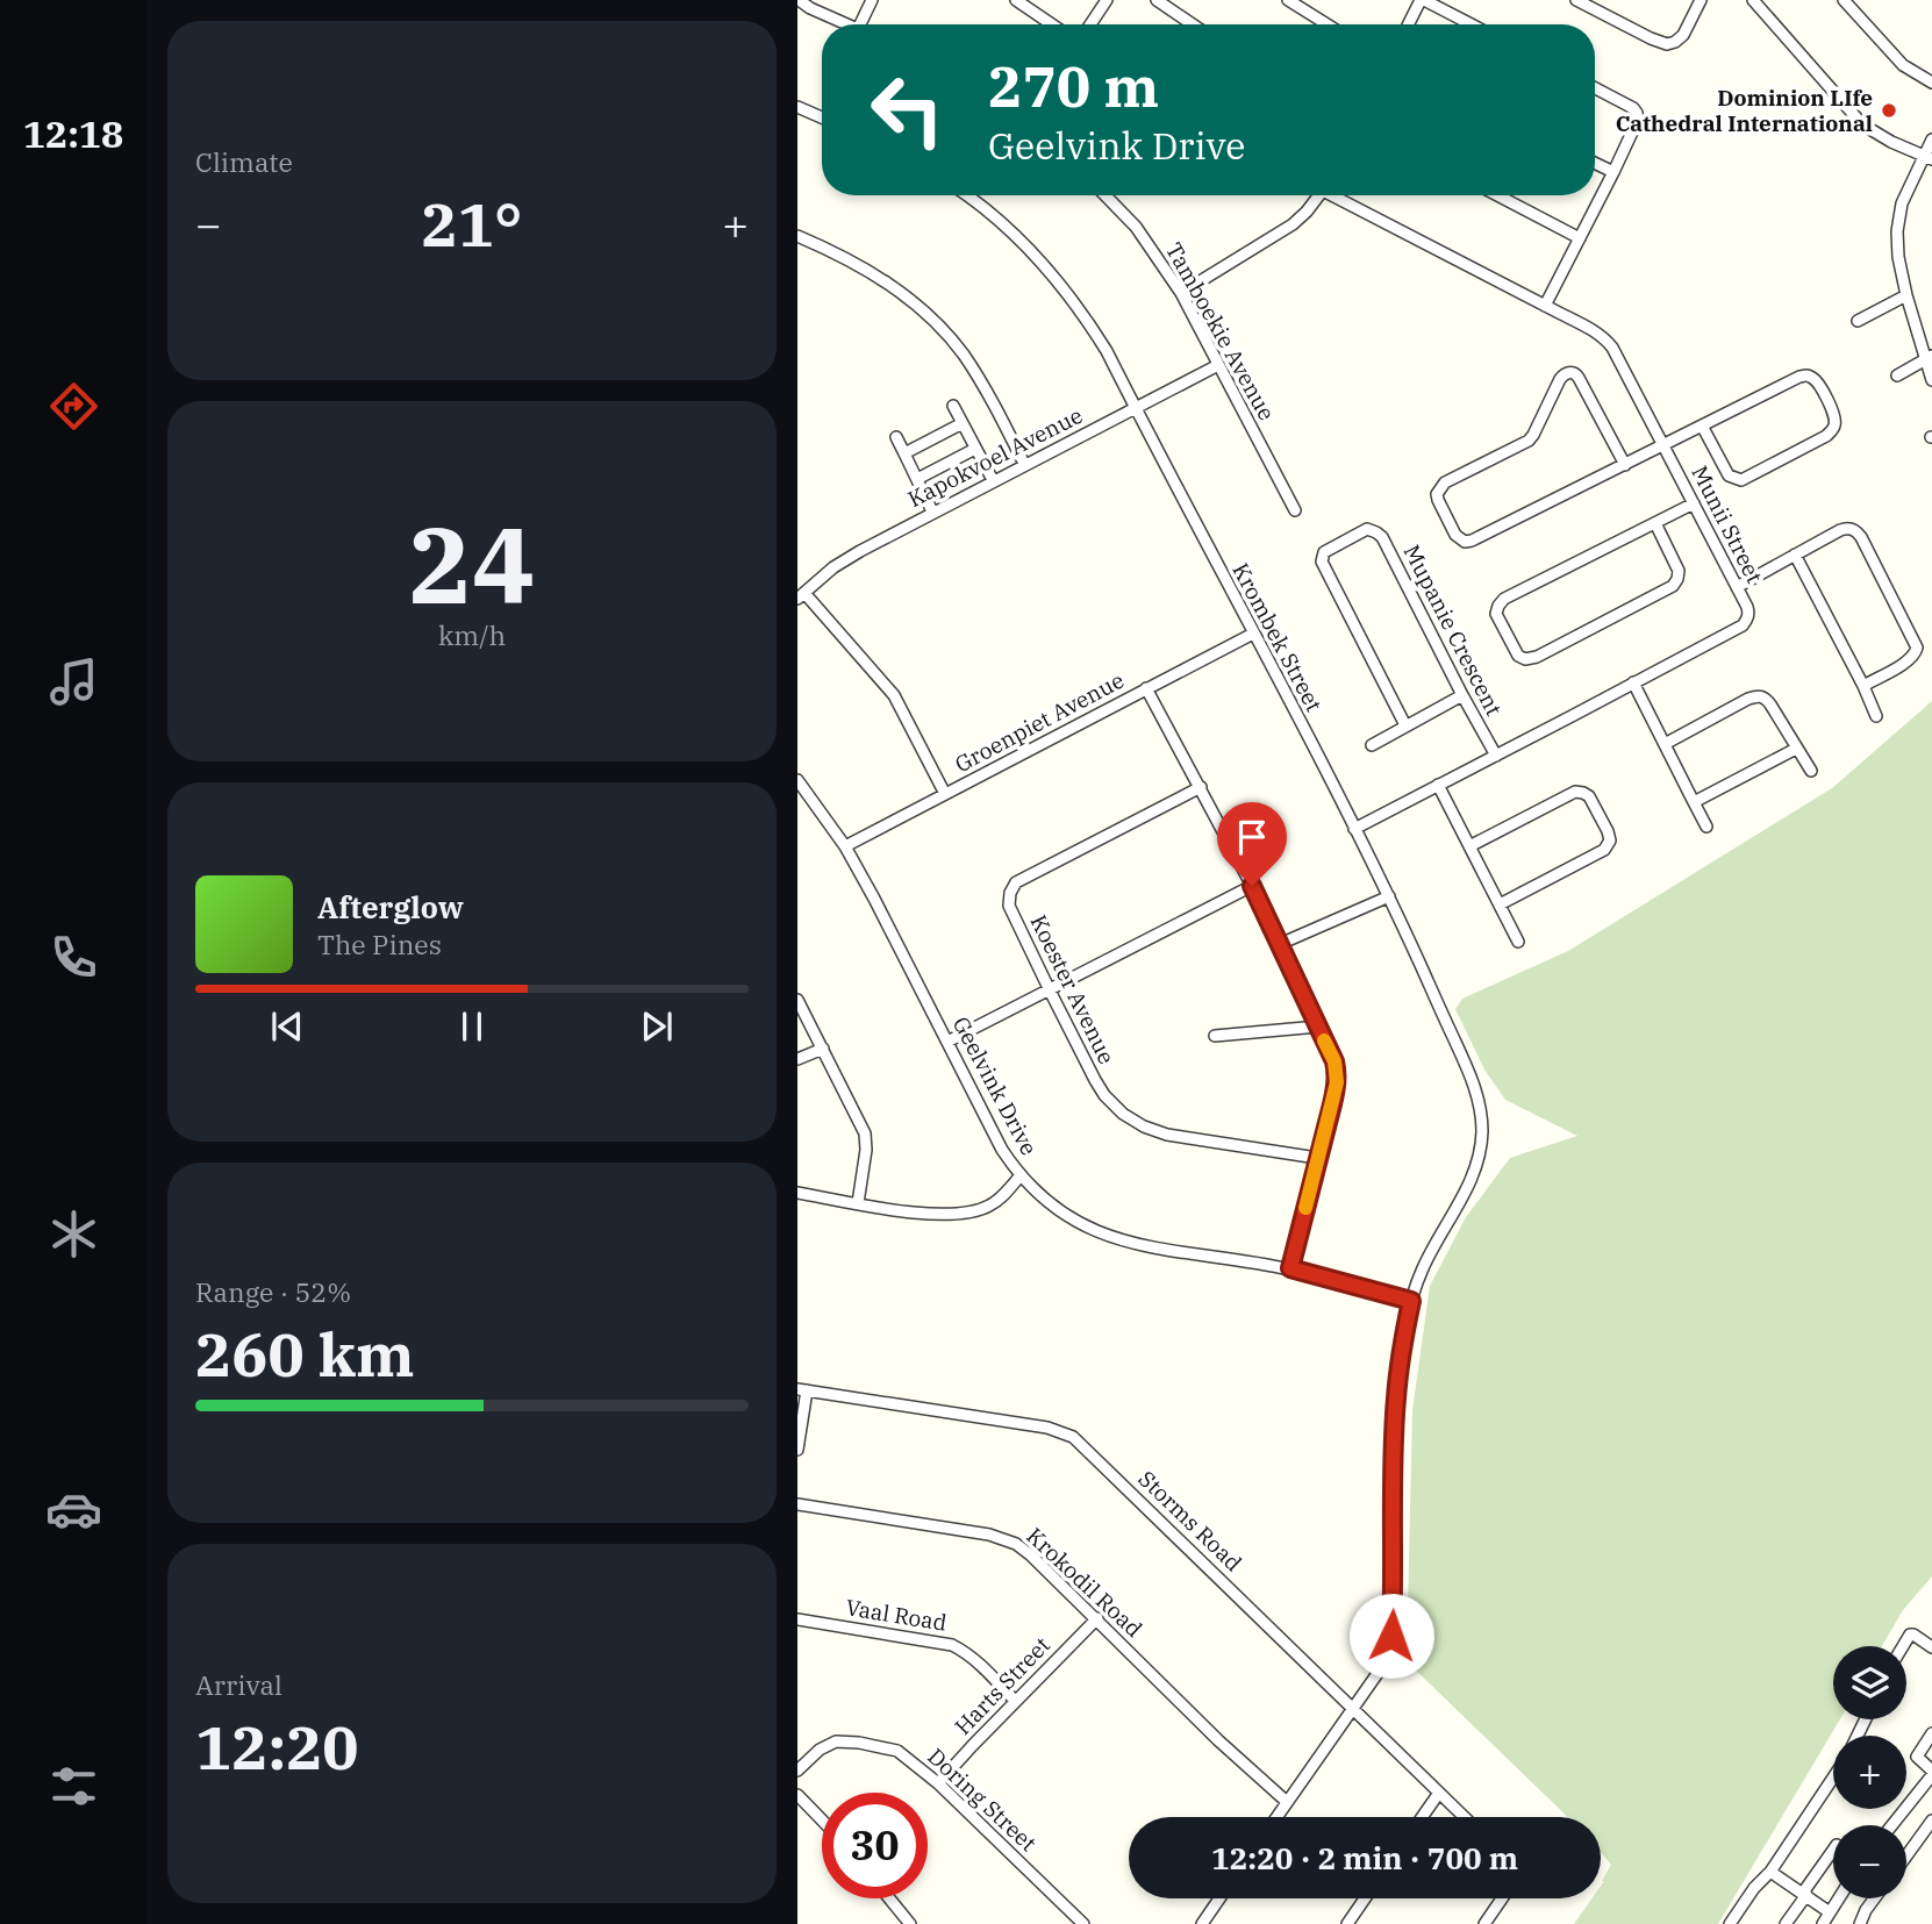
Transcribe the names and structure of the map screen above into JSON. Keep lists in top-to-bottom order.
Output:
{
  "streets": {
    "street": [
      "Tamboekie Avenue",
      "Kapokvoel Avenue",
      "Munii Street",
      "Mupanie Crescent",
      "Krombek Street",
      "Groenpiet Avenue",
      "Koester Avenue",
      "Geelvink Drive",
      "Storms Road",
      "Krokodil Road",
      "Vaal Road",
      "Harts Street",
      "Doring Street"
    ]
  },
  "crossings": [
    ["Tamboekie Avenue", "Kapokvoel Avenue"],
    ["Kapokvoel Avenue", "Krombek Street"],
    ["Munii Street", "Mupanie Crescent"],
    ["Munii Street", "Krombek Street"],
    ["Krombek Street", "Groenpiet Avenue"],
    ["Krombek Street", "Geelvink Drive"],
    ["Krombek Street", "Storms Road"],
    ["Krombek Street", "Krokodil Road"],
    ["Groenpiet Avenue", "Geelvink Drive"],
    ["Krokodil Road", "Harts Street"],
    ["Vaal Road", "Harts Street"],
    ["Harts Street", "Doring Street"]
  ],
  "places": ["Dominion LIfe Cathedral International"],
  "page": {
    "tabs": "12:18",
    "tile": [
      "Climate",
      ["24", "km/h"],
      ["Range · 52%", "260 km"],
      ["Arrival", "12:20"]
    ],
    "turn": ["270 m", "Geelvink Drive"],
    "heat": ["−", "21°", "+"],
    "song": ["Afterglow", "The Pines"],
    "map_buttons": ["+", "−"],
    "limit": "30",
    "trip": "12:20 · 2 min · 700 m"
  }
}
